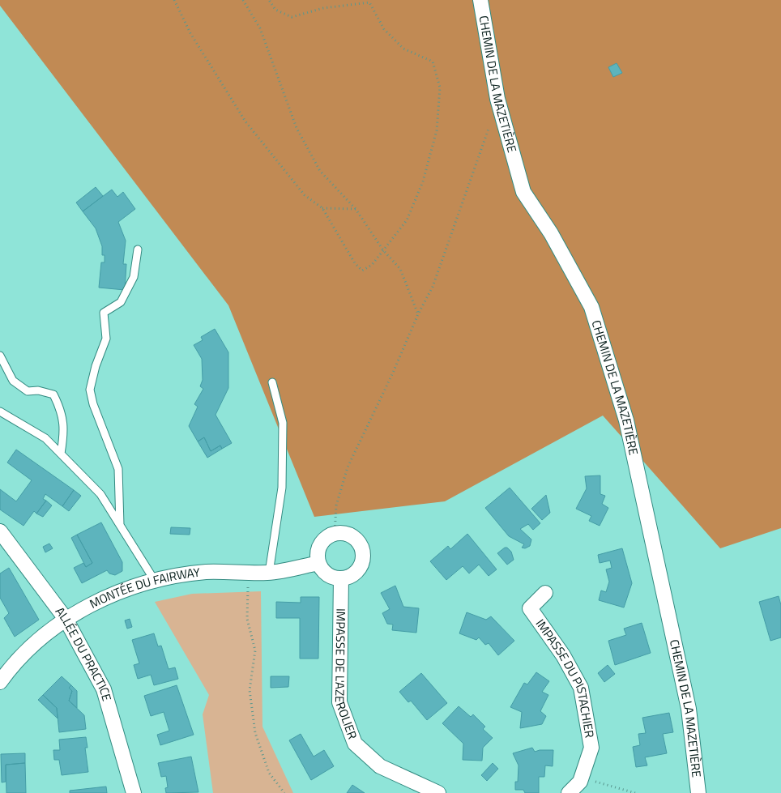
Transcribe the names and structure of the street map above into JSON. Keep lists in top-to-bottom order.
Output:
{
  "streets": {
    "street": [
      "CHEMIN DE LA MAZETIÈRE",
      "MONTÉE DU FAIRWAY",
      "ALLÉE DU PRACTICE",
      "IMPASSE DE L'AZEROLIER",
      "IMPASSE DU PISTACHIER"
    ]
  },
  "crossings": [
    ["MONTÉE DU FAIRWAY", "ALLÉE DU PRACTICE"],
    ["MONTÉE DU FAIRWAY", "IMPASSE DE L'AZEROLIER"]
  ]
}
